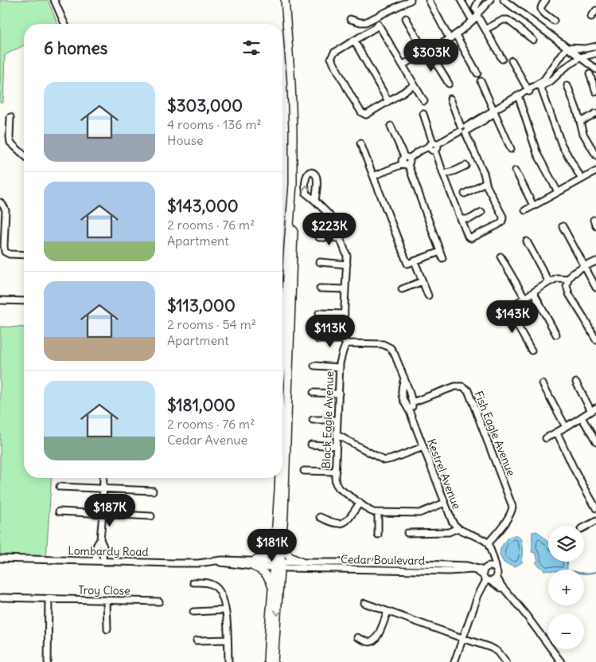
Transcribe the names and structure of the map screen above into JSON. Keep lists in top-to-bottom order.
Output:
{
  "streets": {
    "street": [
      "Black Eagle Avenue",
      "Fish Eagle Avenue",
      "Kestrel Avenue",
      "Lombardy Road",
      "Cedar Boulevard",
      "Troy Close"
    ]
  },
  "crossings": [
    ["Black Eagle Avenue", "Kestrel Avenue"],
    ["Fish Eagle Avenue", "Kestrel Avenue"],
    ["Lombardy Road", "Cedar Boulevard"]
  ],
  "page": {
    "heading": "6 homes",
    "price": [
      "$303K",
      "$223K",
      "$143K",
      "$113K",
      "$187K",
      "$181K"
    ],
    "list": [
      {
        "name": "$303,000",
        "note": "4 rooms · 136 m² · House"
      },
      {
        "name": "$143,000",
        "note": "2 rooms · 76 m² · Apartment"
      },
      {
        "name": "$113,000",
        "note": "2 rooms · 54 m² · Apartment"
      },
      {
        "name": "$181,000",
        "note": "2 rooms · 76 m² · Cedar Avenue"
      }
    ],
    "map_buttons": ["+", "−"]
  }
}
